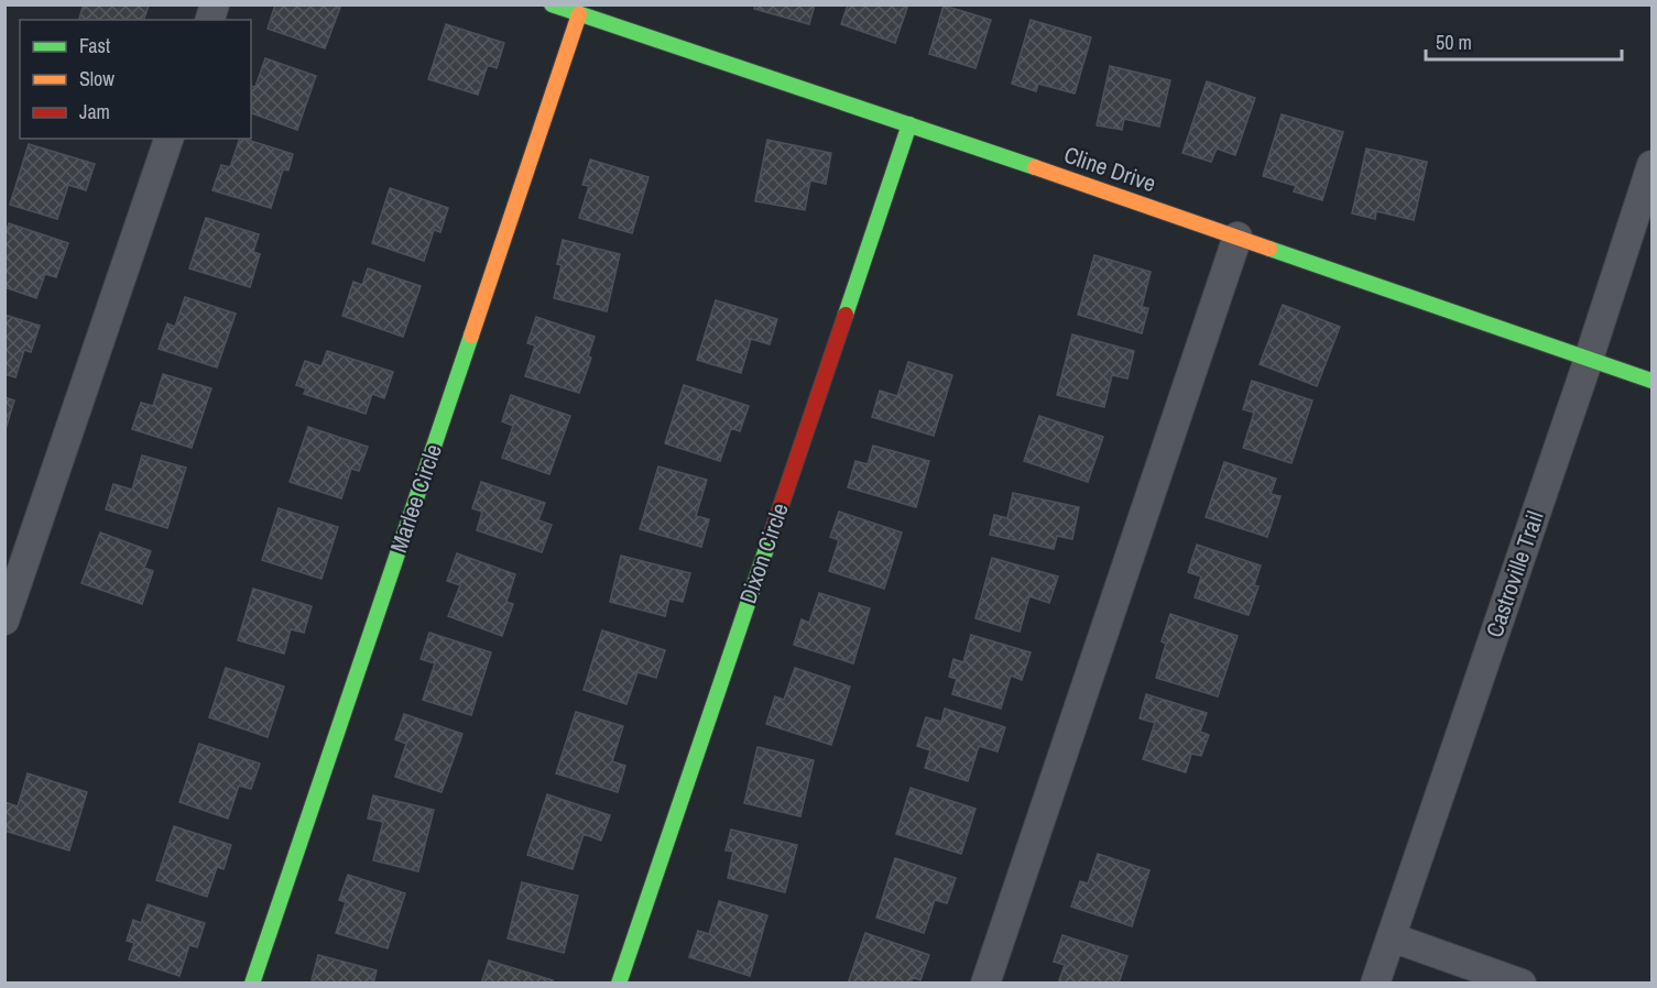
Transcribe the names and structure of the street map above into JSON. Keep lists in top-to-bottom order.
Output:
{
  "streets": {
    "street": [
      "Cline Drive",
      "Marlee Circle",
      "Dixon Circle",
      "Castroville Trail"
    ]
  },
  "crossings": [
    ["Cline Drive", "Marlee Circle"],
    ["Cline Drive", "Dixon Circle"],
    ["Cline Drive", "Castroville Trail"]
  ],
  "legend": ["Fast", "Slow", "Jam"],
  "scale_bar": "50 m"
}
